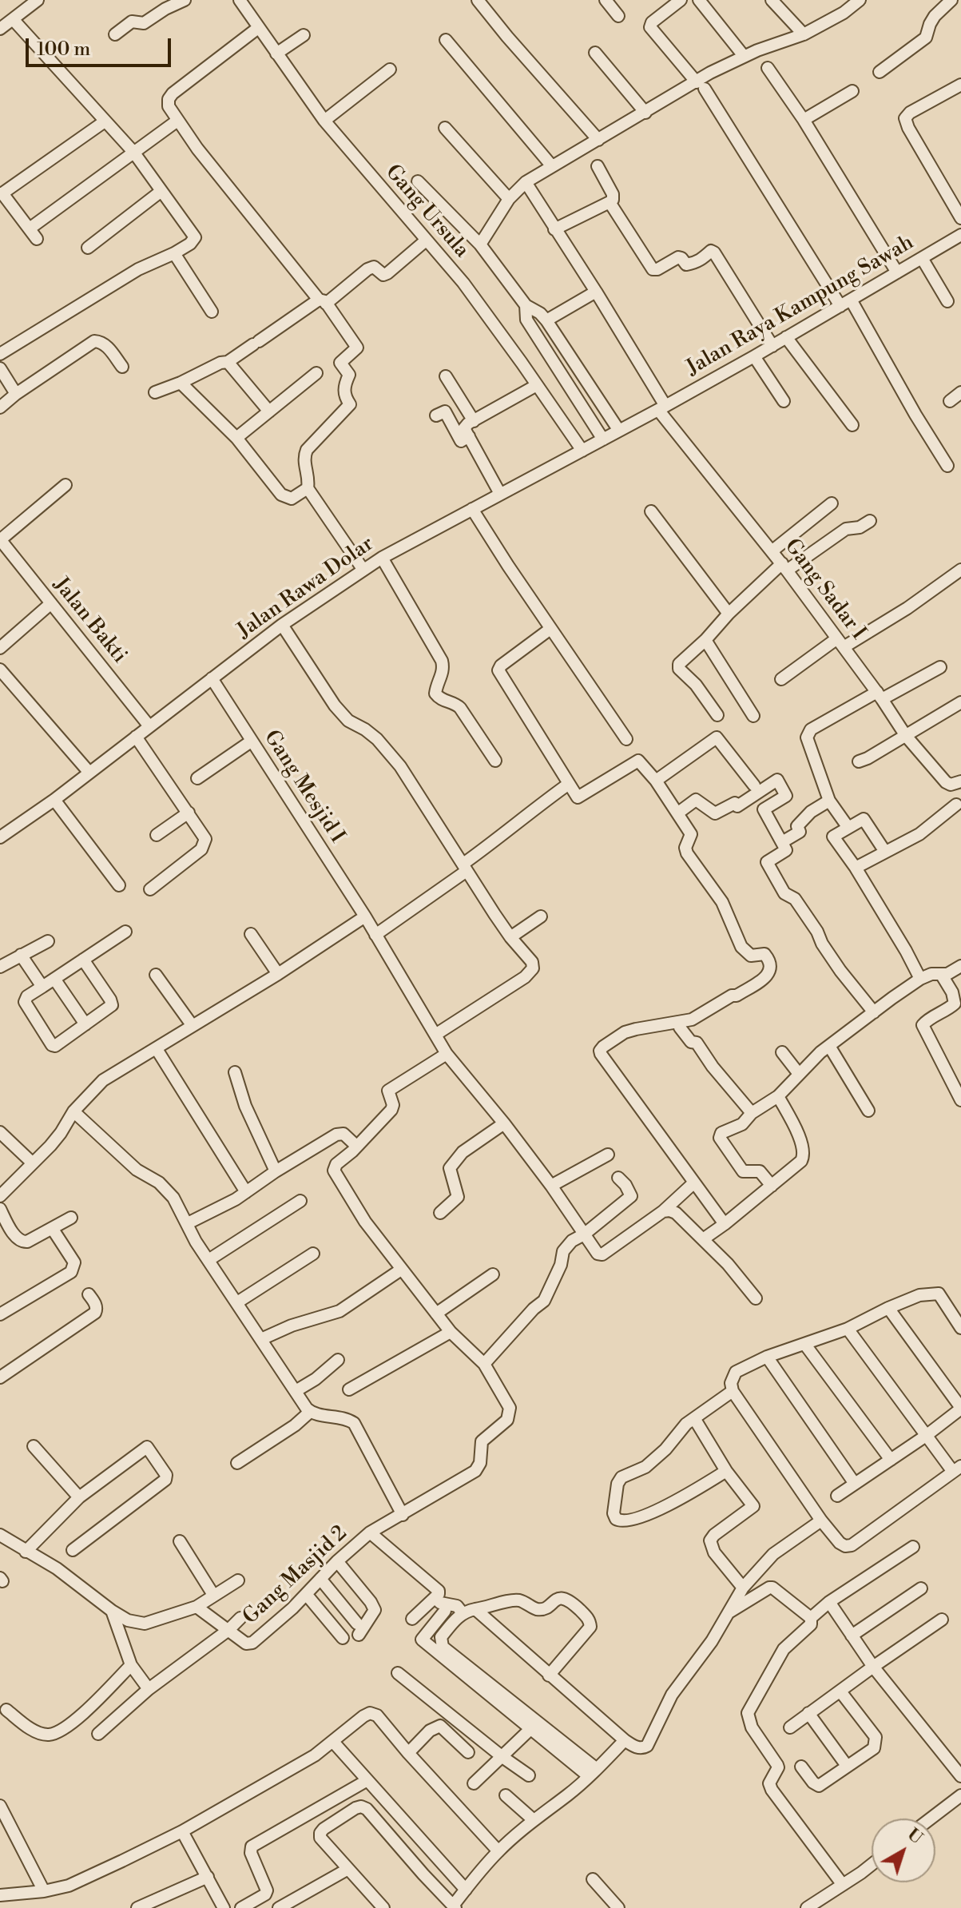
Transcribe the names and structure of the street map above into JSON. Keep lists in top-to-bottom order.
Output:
{
  "streets": {
    "street": [
      "Gang Ursula",
      "Jalan Raya Kampung Sawah",
      "Jalan Rawa Dolar",
      "Gang Sadar I",
      "Jalan Bakti",
      "Gang Mesjid I",
      "Gang Masjid 2"
    ]
  },
  "crossings": [
    ["Gang Ursula", "Jalan Rawa Dolar"],
    ["Jalan Raya Kampung Sawah", "Jalan Rawa Dolar"],
    ["Jalan Raya Kampung Sawah", "Gang Sadar I"],
    ["Jalan Rawa Dolar", "Gang Sadar I"],
    ["Jalan Rawa Dolar", "Jalan Bakti"],
    ["Jalan Rawa Dolar", "Gang Mesjid I"]
  ],
  "scale_bar": "100 m",
  "north": "top right"
}
